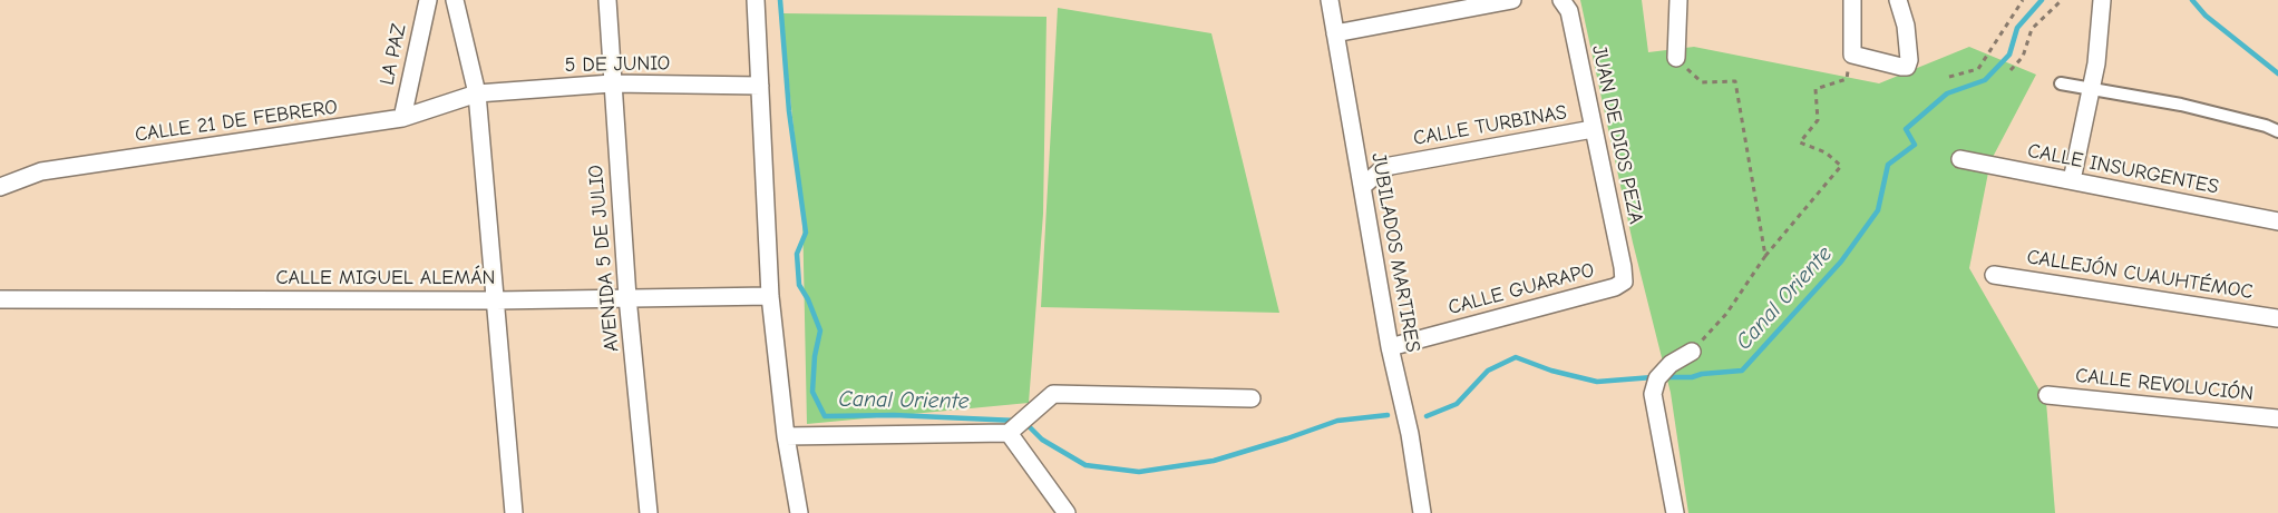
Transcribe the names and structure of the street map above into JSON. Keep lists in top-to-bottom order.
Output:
{
  "streets": {
    "street": [
      "LA PAZ",
      "5 DE JUNIO",
      "CALLE 21 DE FEBRERO",
      "CALLE TURBINAS",
      "JUAN DE DIOS PEZA",
      "CALLE INSURGENTES",
      "JUBILADOS MARTIRES",
      "AVENIDA 5 DE JULIO",
      "CALLEJÓN CUAUHTÉMOC",
      "CALLE MIGUEL ALEMÁN",
      "CALLE GUARAPO",
      "CALLE REVOLUCIÓN"
    ]
  },
  "crossings": [
    ["LA PAZ", "CALLE 21 DE FEBRERO"],
    ["5 DE JUNIO", "CALLE 21 DE FEBRERO"],
    ["5 DE JUNIO", "AVENIDA 5 DE JULIO"],
    ["CALLE TURBINAS", "JUAN DE DIOS PEZA"],
    ["CALLE TURBINAS", "JUBILADOS MARTIRES"],
    ["JUAN DE DIOS PEZA", "CALLE GUARAPO"],
    ["JUBILADOS MARTIRES", "CALLE GUARAPO"],
    ["AVENIDA 5 DE JULIO", "CALLE MIGUEL ALEMÁN"]
  ],
  "water": ["Canal Oriente"]
}
